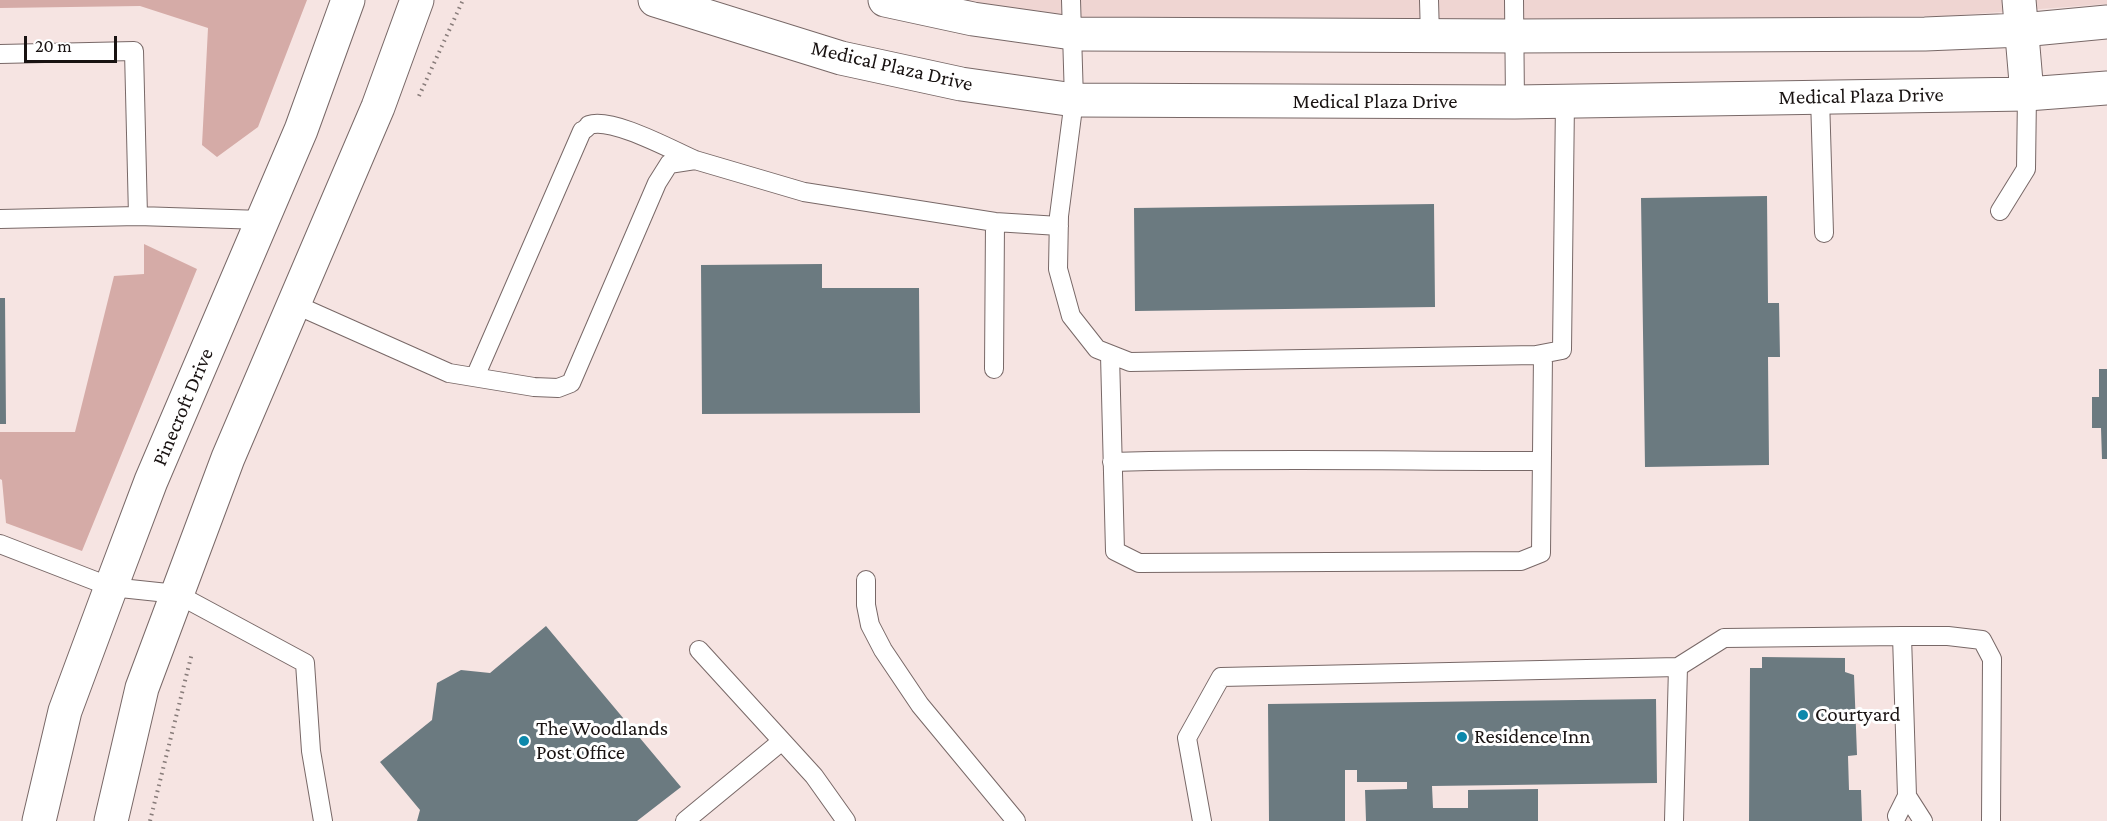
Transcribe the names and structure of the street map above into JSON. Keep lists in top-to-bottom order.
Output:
{
  "streets": {
    "street": ["Medical Plaza Drive", "Pinecroft Drive"]
  },
  "places": ["Courtyard", "Residence Inn", "The Woodlands Post Office"],
  "scale_bar": "20 m"
}
